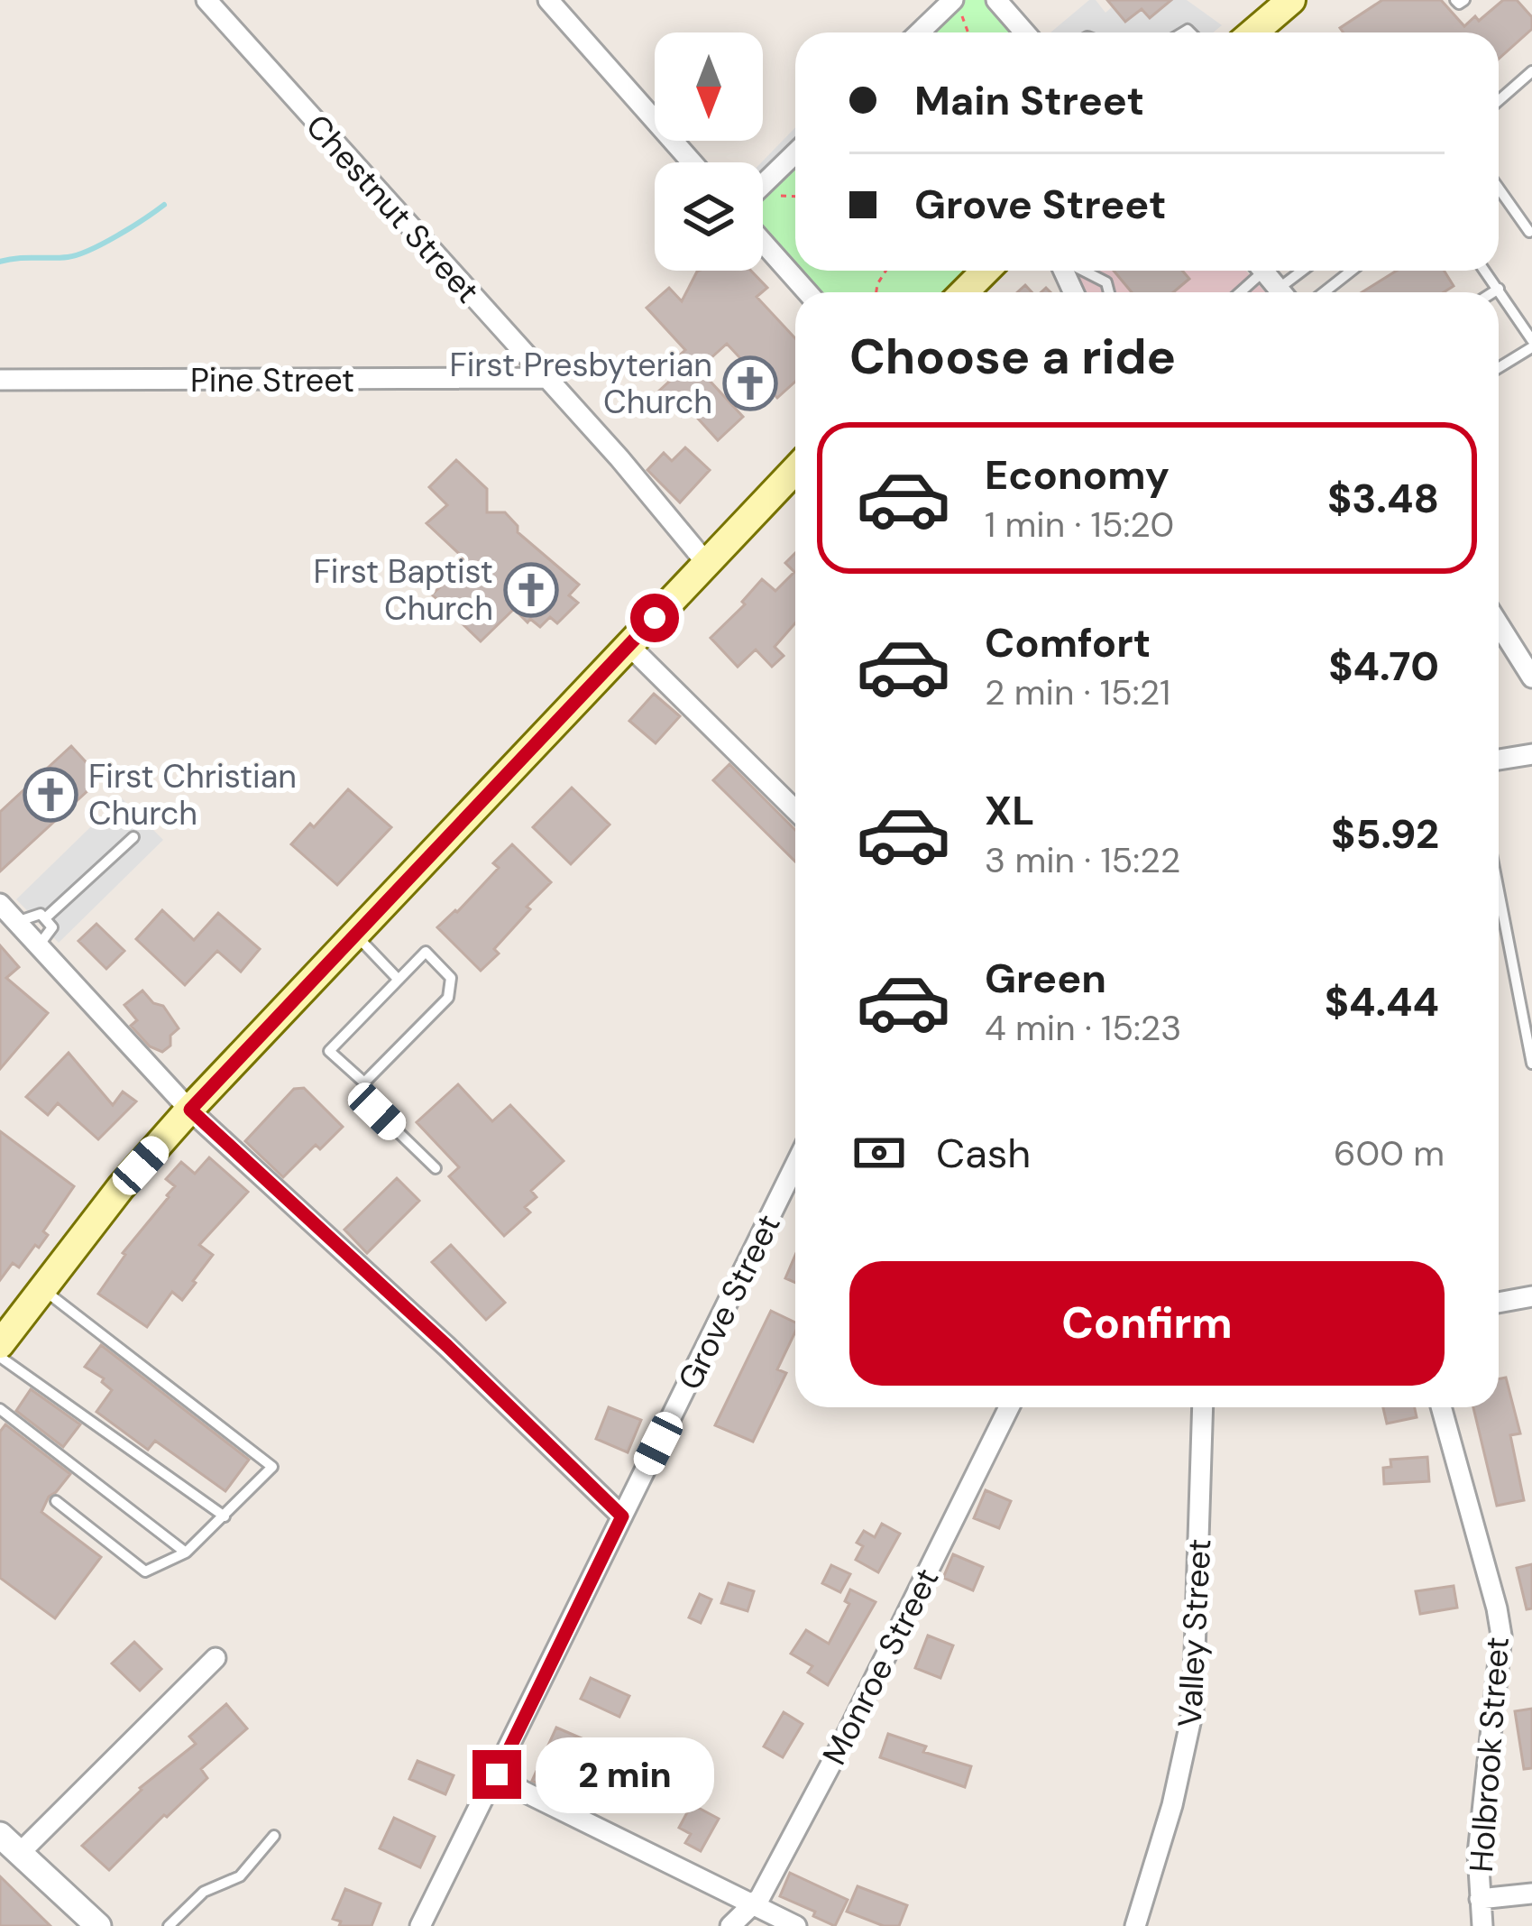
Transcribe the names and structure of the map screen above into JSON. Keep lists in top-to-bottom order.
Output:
{
  "streets": {
    "street": [
      "Chestnut Street",
      "Pine Street",
      "Grove Street",
      "Valley Street",
      "Monroe Street",
      "Holbrook Street"
    ]
  },
  "crossings": [
    ["Chestnut Street", "Pine Street"]
  ],
  "places": {
    "church": ["First Presbyterian Church", "First Baptist Church", "First Christian Church"]
  },
  "north": "bottom",
  "page": {
    "banner": ["Main Street", "Grove Street"],
    "heading": "Choose a ride",
    "list": [
      {
        "name": "Economy",
        "note": "1 min · 15:20",
        "value": "$3.48"
      },
      {
        "name": "Comfort",
        "note": "2 min · 15:21",
        "value": "$4.70"
      },
      {
        "name": "XL",
        "note": "3 min · 15:22",
        "value": "$5.92"
      },
      {
        "name": "Green",
        "note": "4 min · 15:23",
        "value": "$4.44"
      }
    ],
    "pay": ["Cash", "600 m"],
    "buttons": "Confirm",
    "bubble": "2 min"
  }
}
